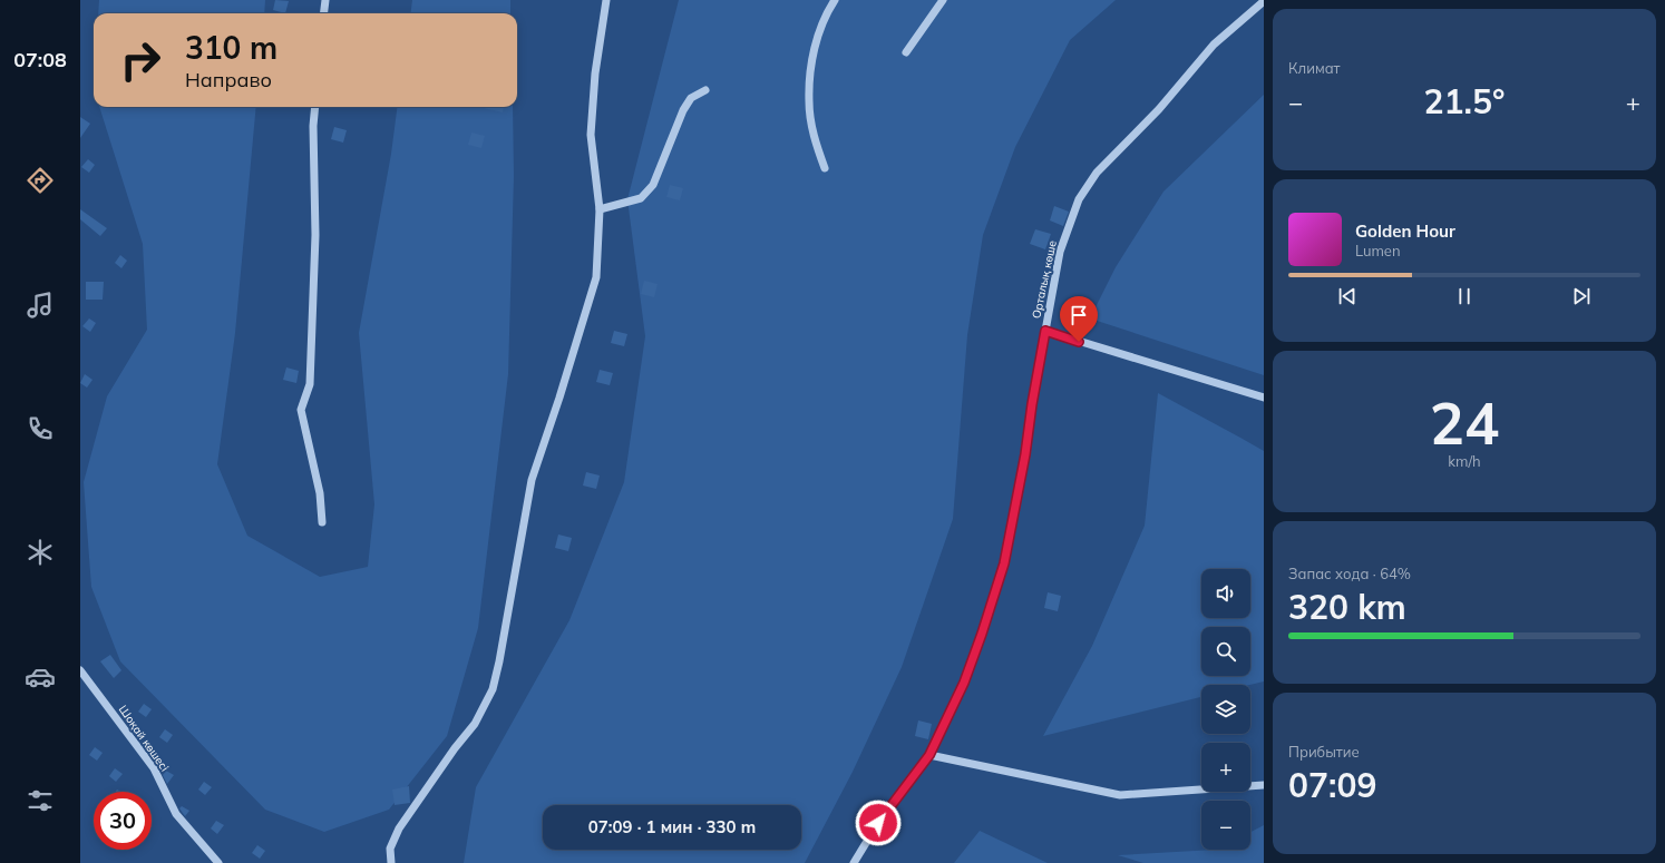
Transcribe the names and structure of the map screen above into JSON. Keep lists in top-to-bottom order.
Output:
{
  "streets": {
    "street": ["Орталық көше", "Шоқай көшесі"]
  },
  "page": {
    "tabs": "07:08",
    "tile": [
      "Климат",
      ["24", "km/h"],
      ["Запас хода · 64%", "320 km"],
      ["Прибытие", "07:09"]
    ],
    "turn": ["310 m", "Направо"],
    "heat": ["−", "21.5°", "+"],
    "song": ["Golden Hour", "Lumen"],
    "map_buttons": ["+", "−"],
    "limit": "30",
    "trip": "07:09 · 1 мин · 330 m"
  }
}
